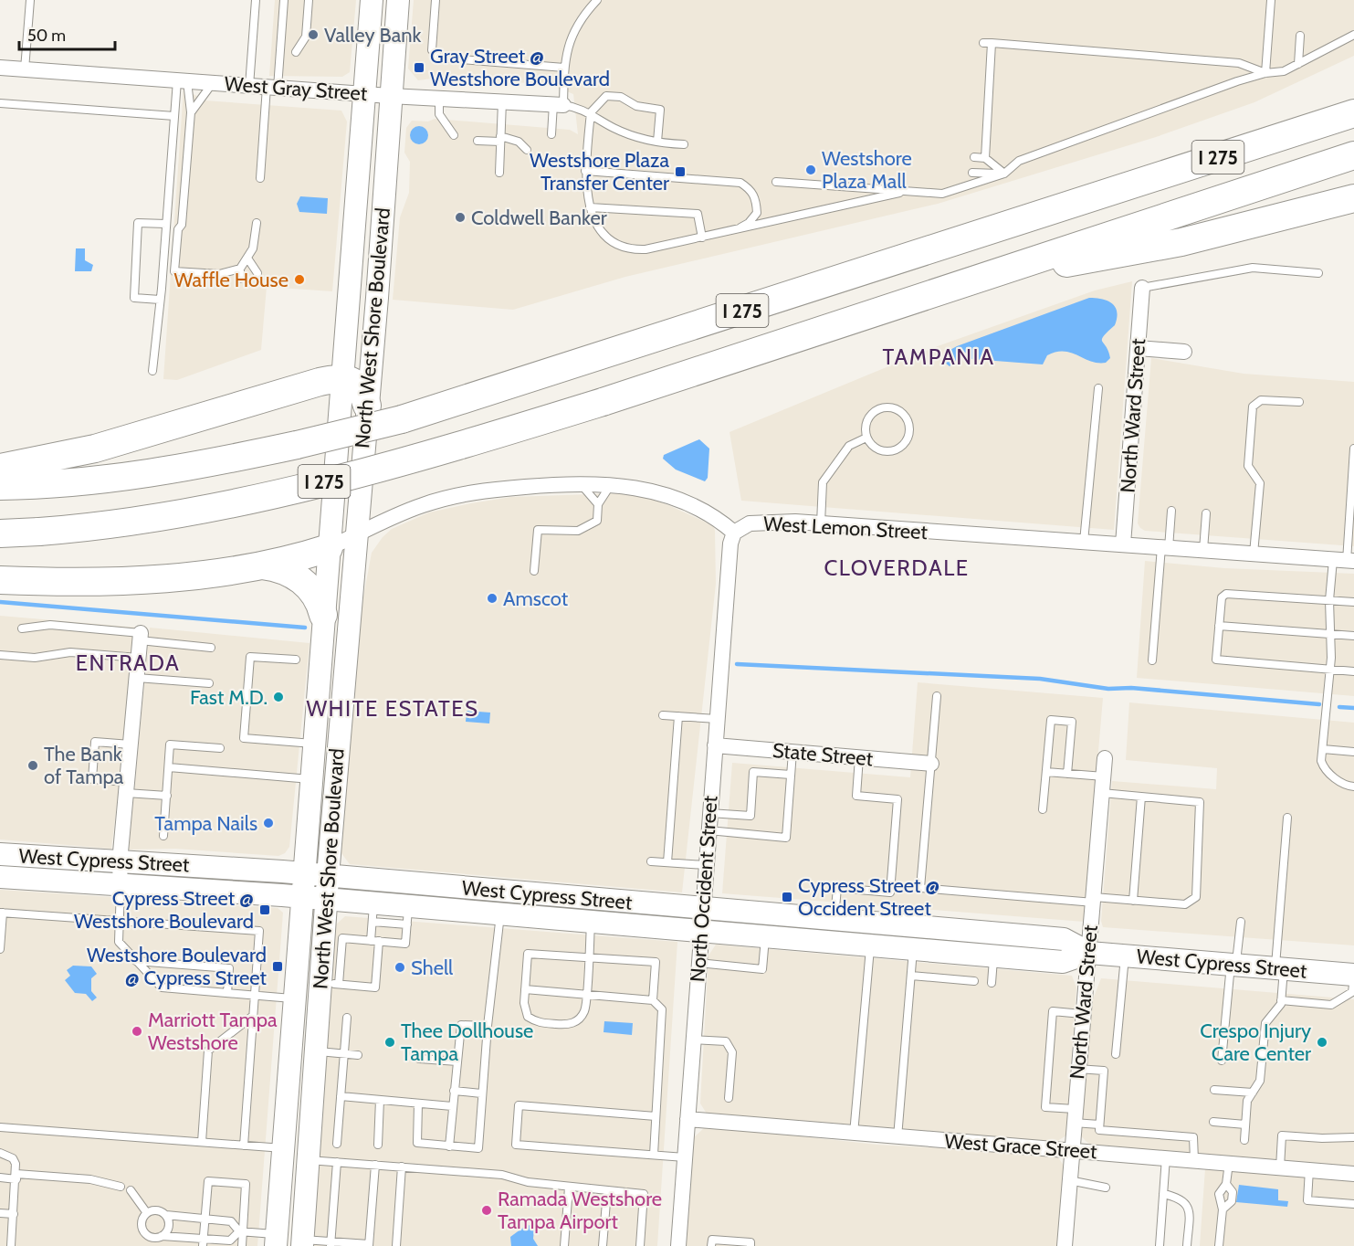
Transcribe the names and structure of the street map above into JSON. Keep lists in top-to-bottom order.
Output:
{
  "streets": {
    "highway": ["I 275"],
    "main road": ["North West Shore Boulevard", "West Cypress Street"],
    "street": [
      "West Gray Street",
      "North Ward Street",
      "West Lemon Street",
      "State Street",
      "North Occident Street",
      "West Grace Street"
    ]
  },
  "crossings": [
    ["West Gray Street", "North West Shore Boulevard"],
    ["North West Shore Boulevard", "West Lemon Street"],
    ["North West Shore Boulevard", "West Cypress Street"],
    ["North Ward Street", "West Lemon Street"],
    ["North Ward Street", "West Cypress Street"],
    ["North Ward Street", "West Grace Street"],
    ["West Lemon Street", "North Occident Street"],
    ["State Street", "North Occident Street"],
    ["West Cypress Street", "North Occident Street"],
    ["North Occident Street", "West Grace Street"]
  ],
  "districts": [
    "TAMPANIA",
    "CLOVERDALE",
    "ENTRADA",
    "WHITE ESTATES"
  ],
  "places": {
    "other": [
      "Valley Bank",
      "Westshore Plaza Mall",
      "Coldwell Banker",
      "Waffle House",
      "Amscot",
      "Fast M.D.",
      "The Bank of Tampa",
      "Tampa Nails",
      "Shell",
      "Marriott Tampa Westshore",
      "Thee Dollhouse Tampa",
      "Crespo Injury Care Center",
      "Ramada Westshore Tampa Airport"
    ],
    "transit": [
      "Gray Street @ Westshore Boulevard",
      "Westshore Plaza Transfer Center",
      "Cypress Street @ Occident Street",
      "Cypress Street @ Westshore Boulevard",
      "Westshore Boulevard @ Cypress Street"
    ]
  },
  "scale_bar": "50 m"
}
